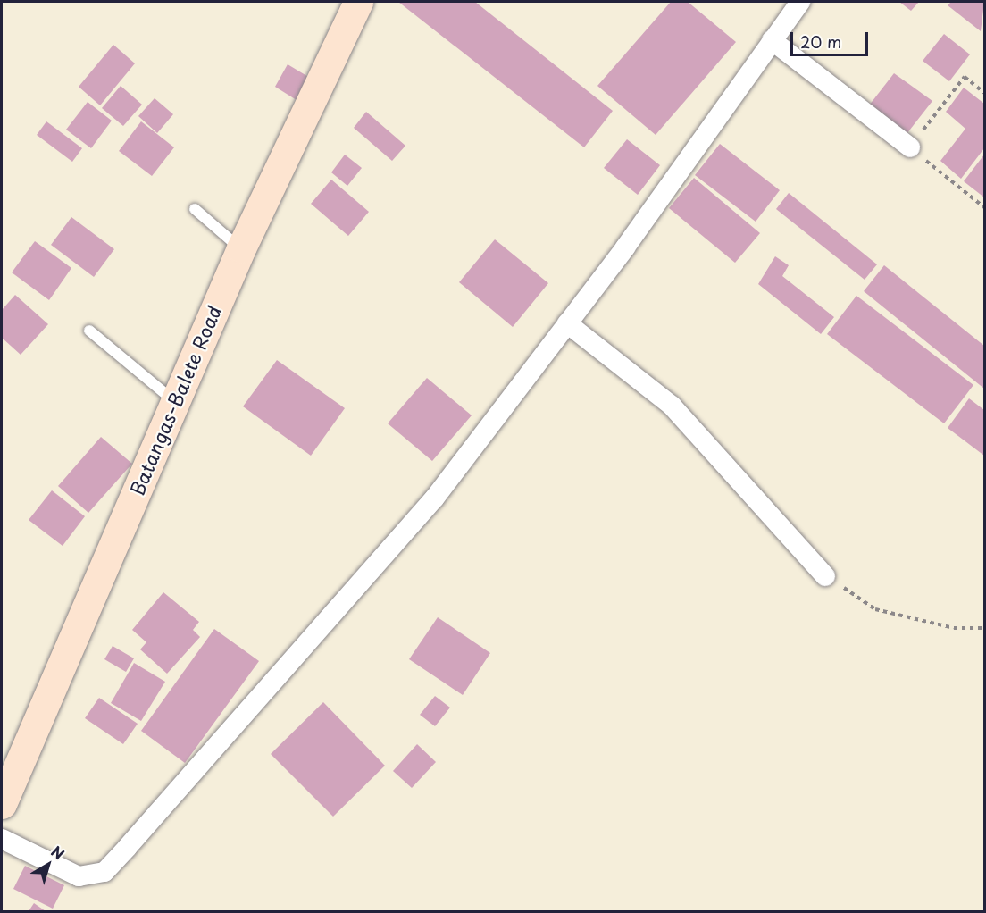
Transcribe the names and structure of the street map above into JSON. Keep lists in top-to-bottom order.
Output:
{
  "streets": {
    "main road": ["Batangas-Balete Road"]
  },
  "scale_bar": "20 m",
  "north": "top right"
}
